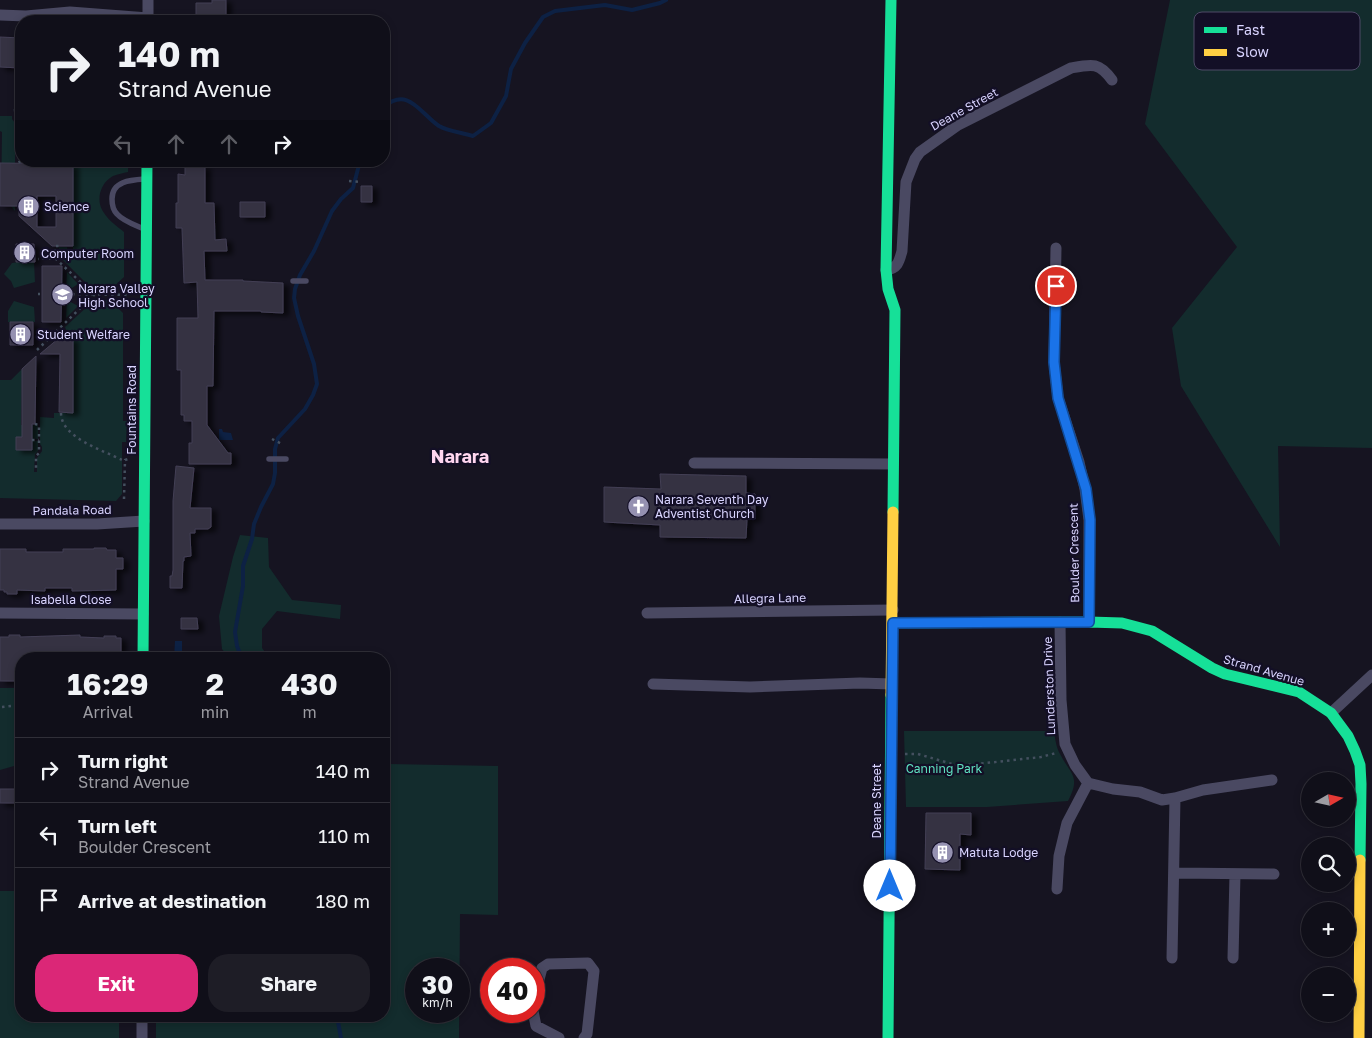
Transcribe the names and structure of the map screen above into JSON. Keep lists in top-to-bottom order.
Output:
{
  "streets": {
    "street": [
      "Deane Street",
      "Fountains Road",
      "Pandala Road",
      "Boulder Crescent",
      "Allegra Lane",
      "Isabella Close",
      "Strand Avenue",
      "Lunderston Drive"
    ]
  },
  "crossings": [
    ["Deane Street", "Allegra Lane"],
    ["Deane Street", "Strand Avenue"],
    ["Fountains Road", "Pandala Road"],
    ["Fountains Road", "Isabella Close"],
    ["Boulder Crescent", "Strand Avenue"],
    ["Strand Avenue", "Lunderston Drive"]
  ],
  "districts": ["Narara"],
  "parks": ["Canning Park"],
  "places": {
    "building": [
      "Science",
      "Computer Room",
      "Student Welfare",
      "Matuta Lodge"
    ],
    "school or university": ["Narara Valley High School"],
    "church": ["Narara Seventh Day Adventist Church"]
  },
  "legend": ["Fast", "Slow"],
  "north": "right",
  "page": {
    "turn": ["140 m", "Strand Avenue"],
    "eta": [
      "16:29",
      "Arrival",
      "2",
      "min",
      "430",
      "m"
    ],
    "list": [
      {
        "name": "Turn right",
        "note": "Strand Avenue",
        "value": "140 m"
      },
      {
        "name": "Turn left",
        "note": "Boulder Crescent",
        "value": "110 m"
      },
      {
        "name": "Arrive at destination",
        "value": "180 m"
      }
    ],
    "map_buttons": ["+", "−"],
    "buttons": ["Exit", "Share"],
    "speed": "30 km/h",
    "limit": "40"
  }
}
